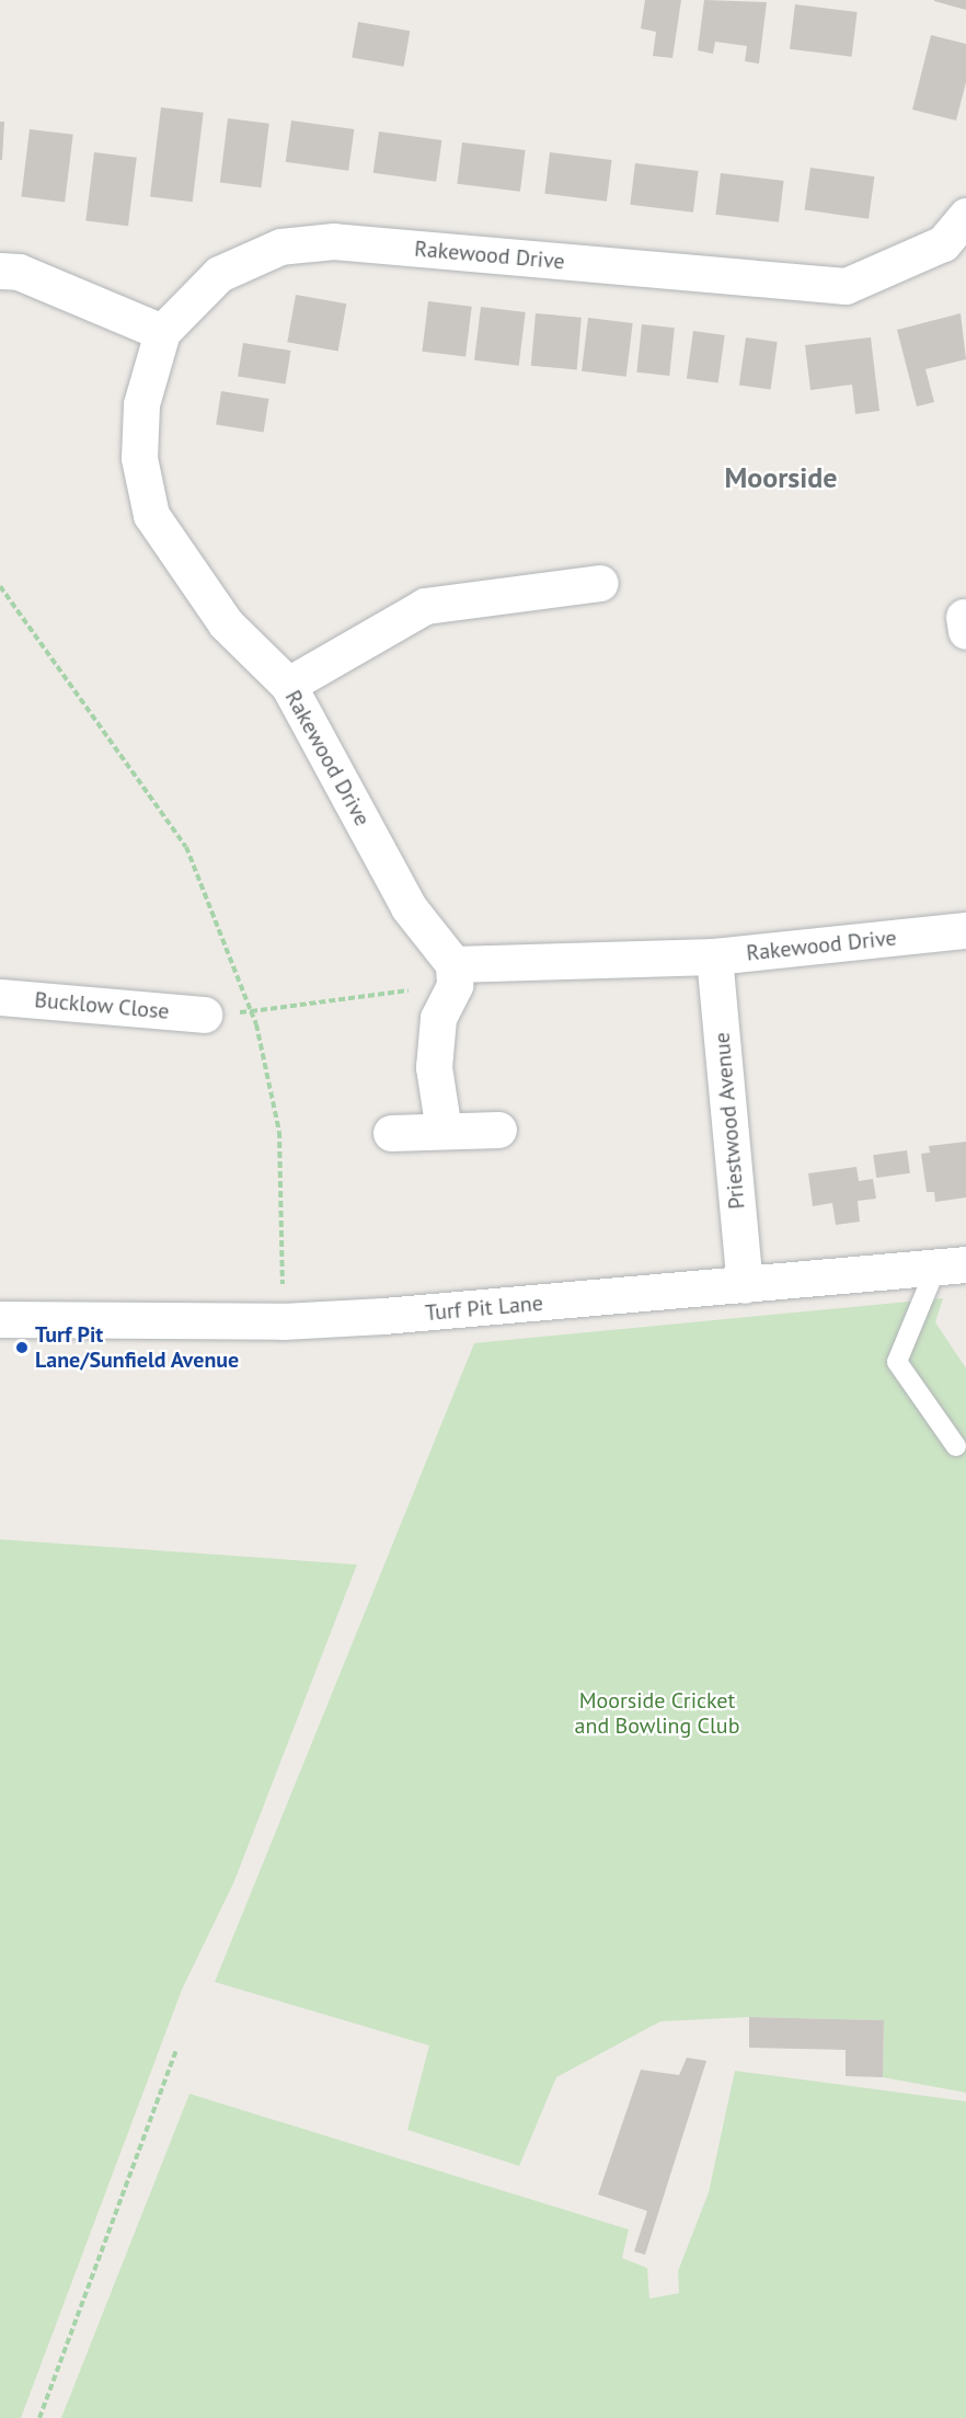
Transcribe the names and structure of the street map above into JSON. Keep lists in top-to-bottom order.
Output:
{
  "streets": {
    "street": [
      "Rakewood Drive",
      "Bucklow Close",
      "Priestwood Avenue",
      "Turf Pit Lane"
    ]
  },
  "crossings": [
    ["Rakewood Drive", "Priestwood Avenue"],
    ["Priestwood Avenue", "Turf Pit Lane"]
  ],
  "districts": ["Moorside"],
  "parks": ["Moorside Cricket and Bowling Club"],
  "places": ["Turf Pit Lane/Sunfield Avenue"]
}
